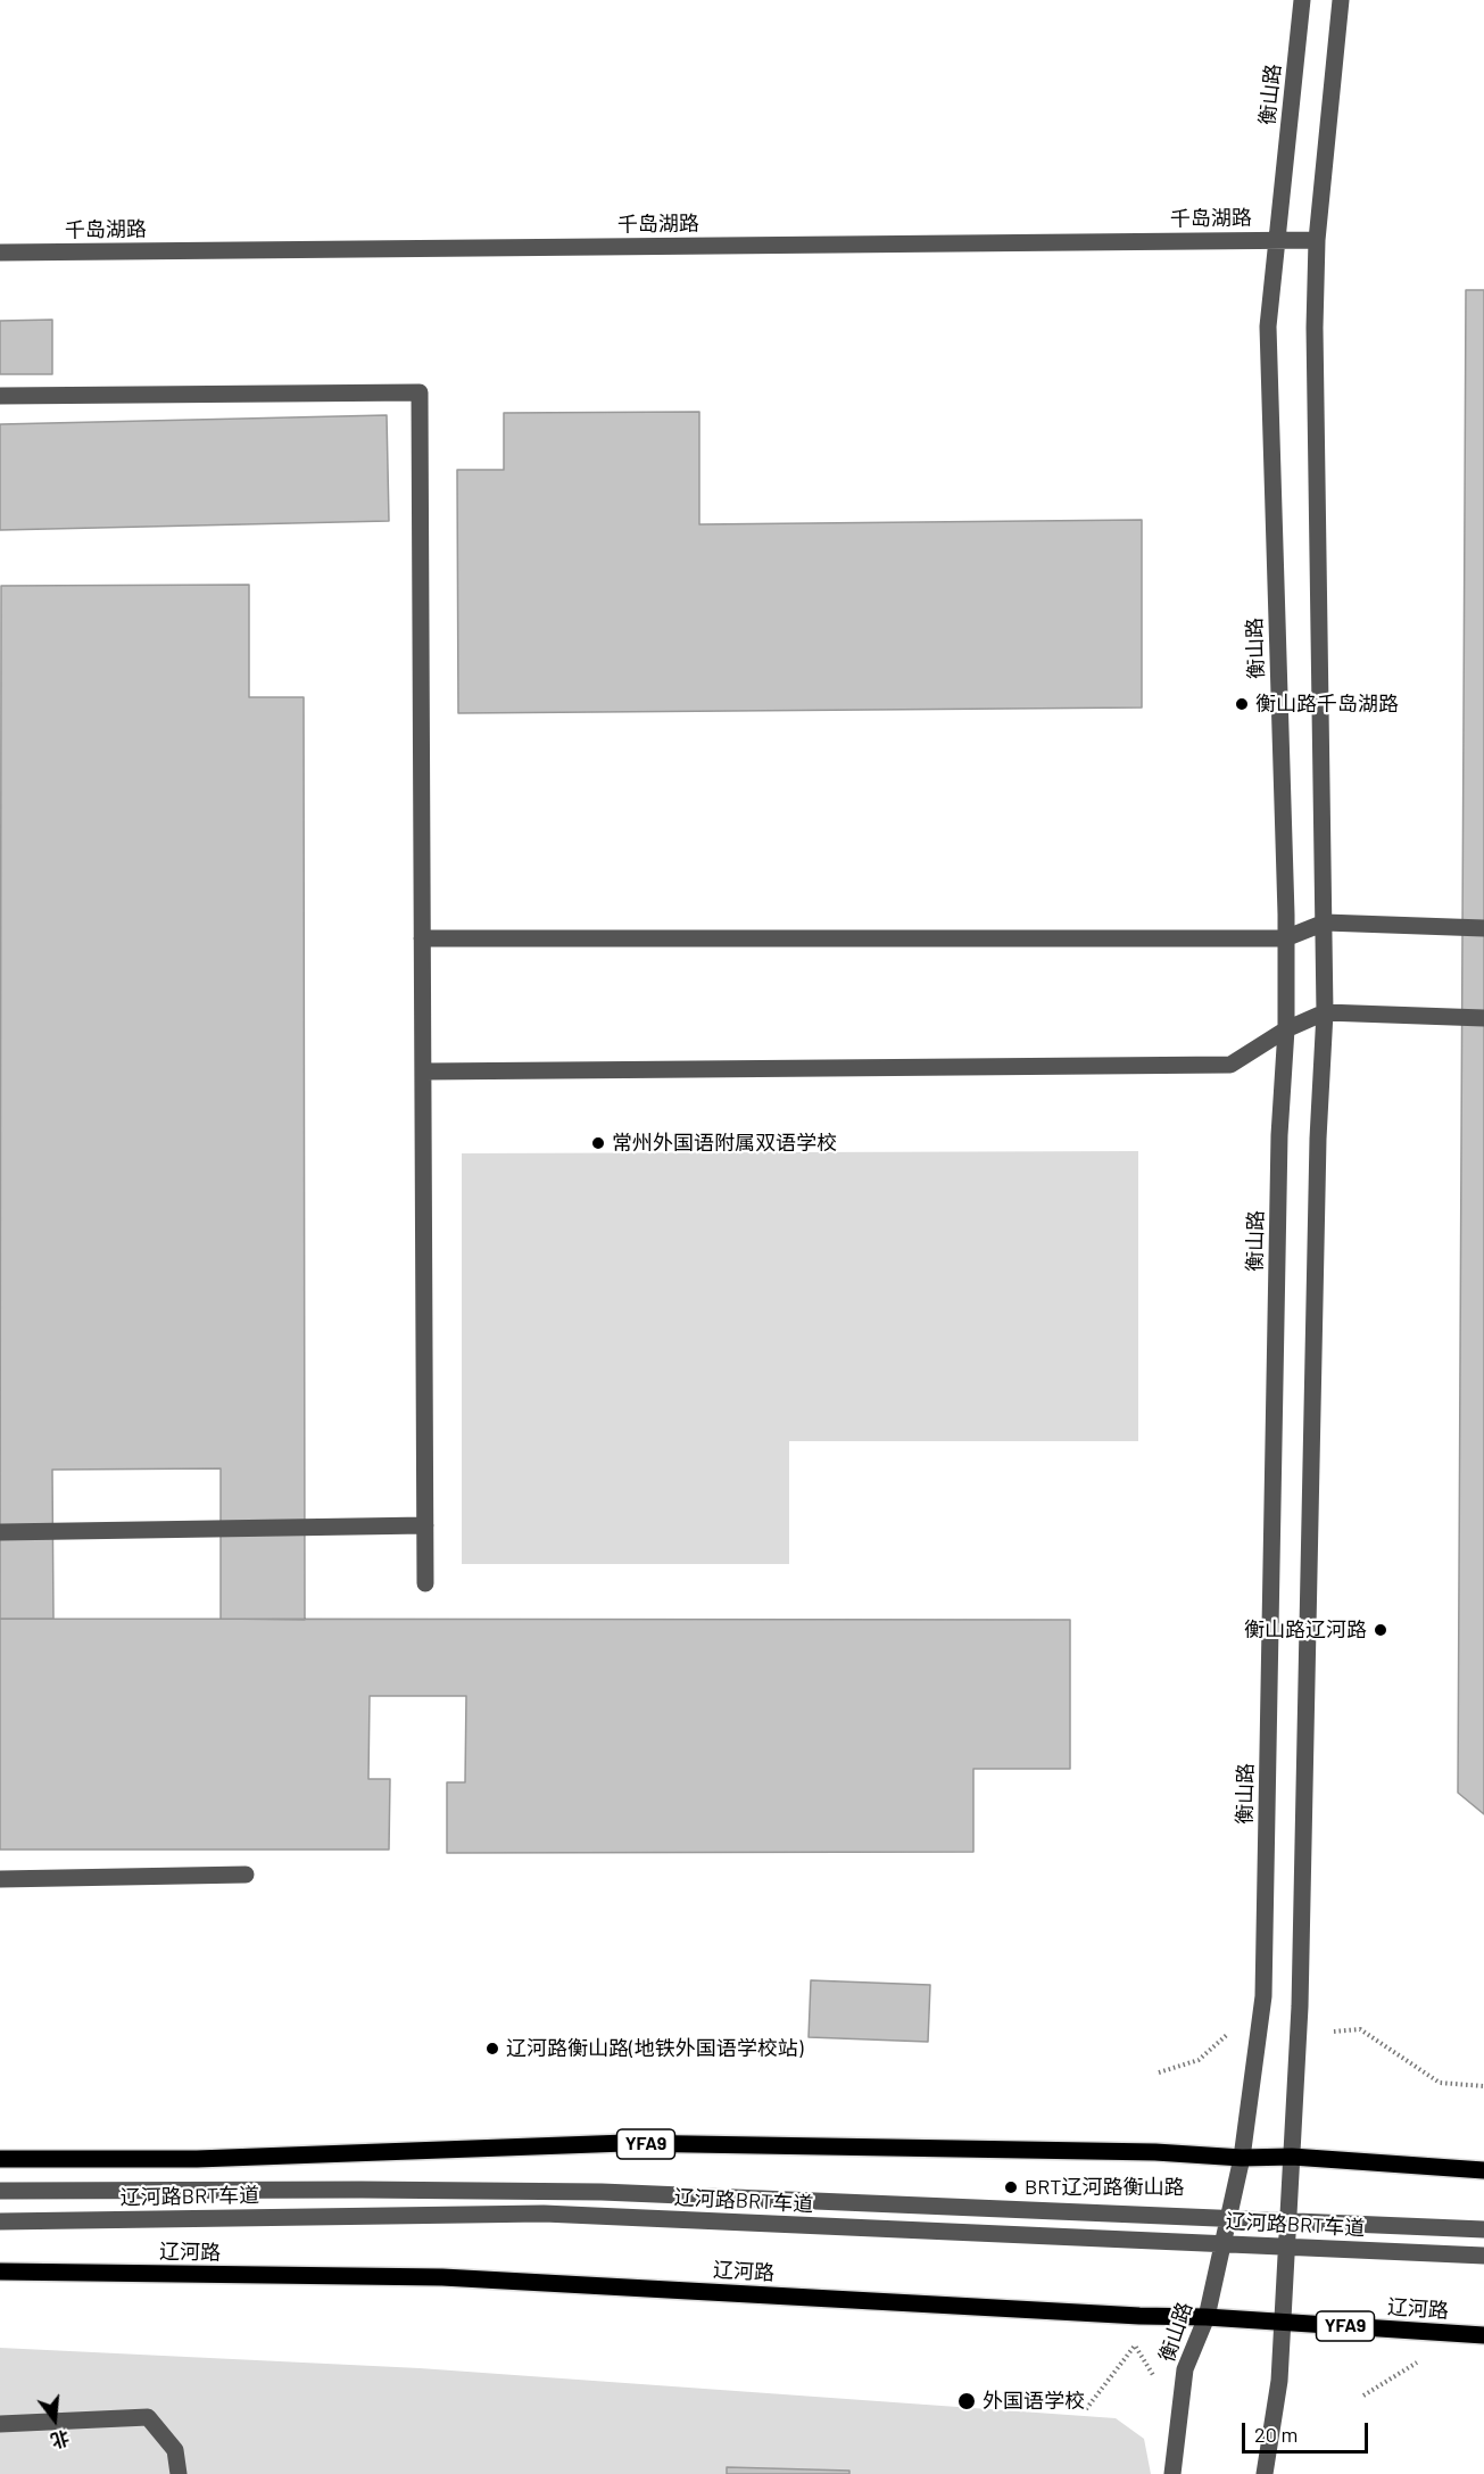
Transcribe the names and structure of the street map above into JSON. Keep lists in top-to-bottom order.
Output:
{
  "streets": {
    "main road": ["YFA9", "辽河路"],
    "street": ["衡山路", "千岛湖路", "辽河路BRT车道"]
  },
  "crossings": [
    ["衡山路", "千岛湖路"],
    ["衡山路", "YFA9"],
    ["衡山路", "辽河路BRT车道"],
    ["衡山路", "辽河路"]
  ],
  "places": [
    "衡山路千岛湖路",
    "常州外国语附属双语学校",
    "衡山路辽河路",
    "辽河路衡山路(地铁外国语学校站)",
    "BRT辽河路衡山路",
    "外国语学校"
  ],
  "scale_bar": "20 m",
  "north": "bottom"
}
